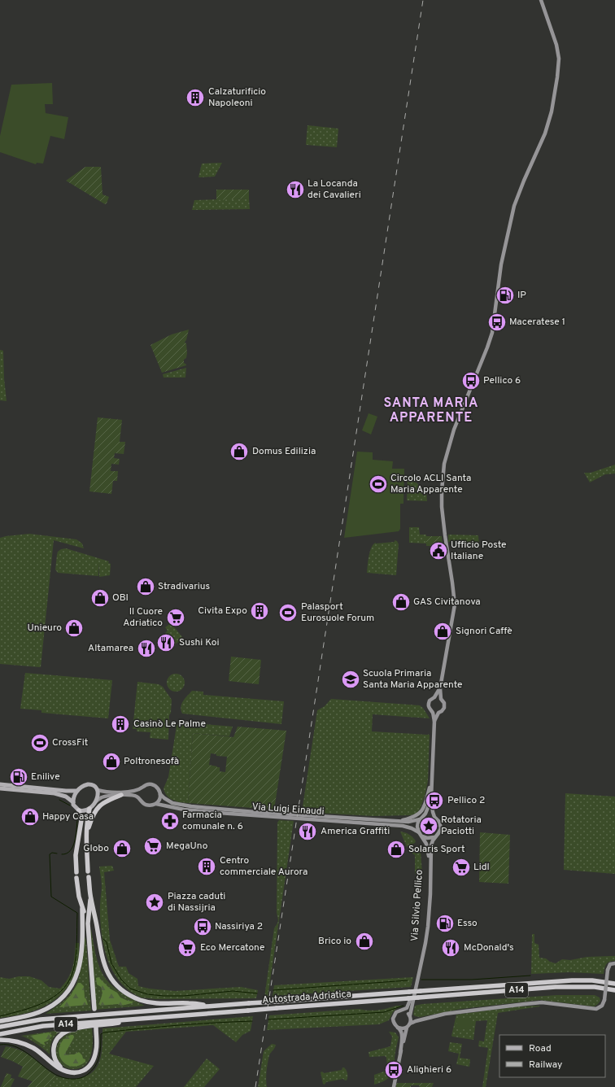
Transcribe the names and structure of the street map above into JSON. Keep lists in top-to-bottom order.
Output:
{
  "streets": {
    "highway": ["A14", "Autostrada Adriatica"],
    "main road": ["Via Luigi Einaudi", "Via Silvio Pellico"]
  },
  "crossings": [
    ["Via Luigi Einaudi", "Via Silvio Pellico"]
  ],
  "districts": ["SANTA MARIA APPARENTE"],
  "places": {
    "building": [
      "Calzaturificio Napoleoni",
      "Civita Expo",
      "Casinò Le Palme",
      "Centro commerciale Aurora"
    ],
    "restaurant": [
      "La Locanda dei Cavalieri",
      "Sushi Koi",
      "Altamarea",
      "America Graffiti",
      "McDonald's"
    ],
    "fuel station": ["IP", "Enilive", "Esso"],
    "bus stop": [
      "Maceratese 1",
      "Pellico 6",
      "Pellico 2",
      "Nassiriya 2",
      "Alighieri 6"
    ],
    "shop": [
      "Domus Edilizia",
      "Stradivarius",
      "OBI",
      "GAS Civitanova",
      "Unieuro",
      "Signori Caffè",
      "Poltronesofà",
      "Happy Casa",
      "Globo",
      "Solaris Sport",
      "Brico io"
    ],
    "sports": ["Circolo ACLI Santa Maria Apparente", "Palasport Eurosuole Forum", "CrossFit"],
    "public building": ["Ufficio Poste Italiane"],
    "supermarket": [
      "Il Cuore Adriatico",
      "MegaUno",
      "Lidl",
      "Eco Mercatone"
    ],
    "school or university": ["Scuola Primaria Santa Maria Apparente"],
    "pharmacy": ["Farmacia comunale n. 6"],
    "place": ["Rotatoria Paciotti", "Piazza caduti di Nassijria"]
  },
  "legend": ["Road", "Railway"]
}
